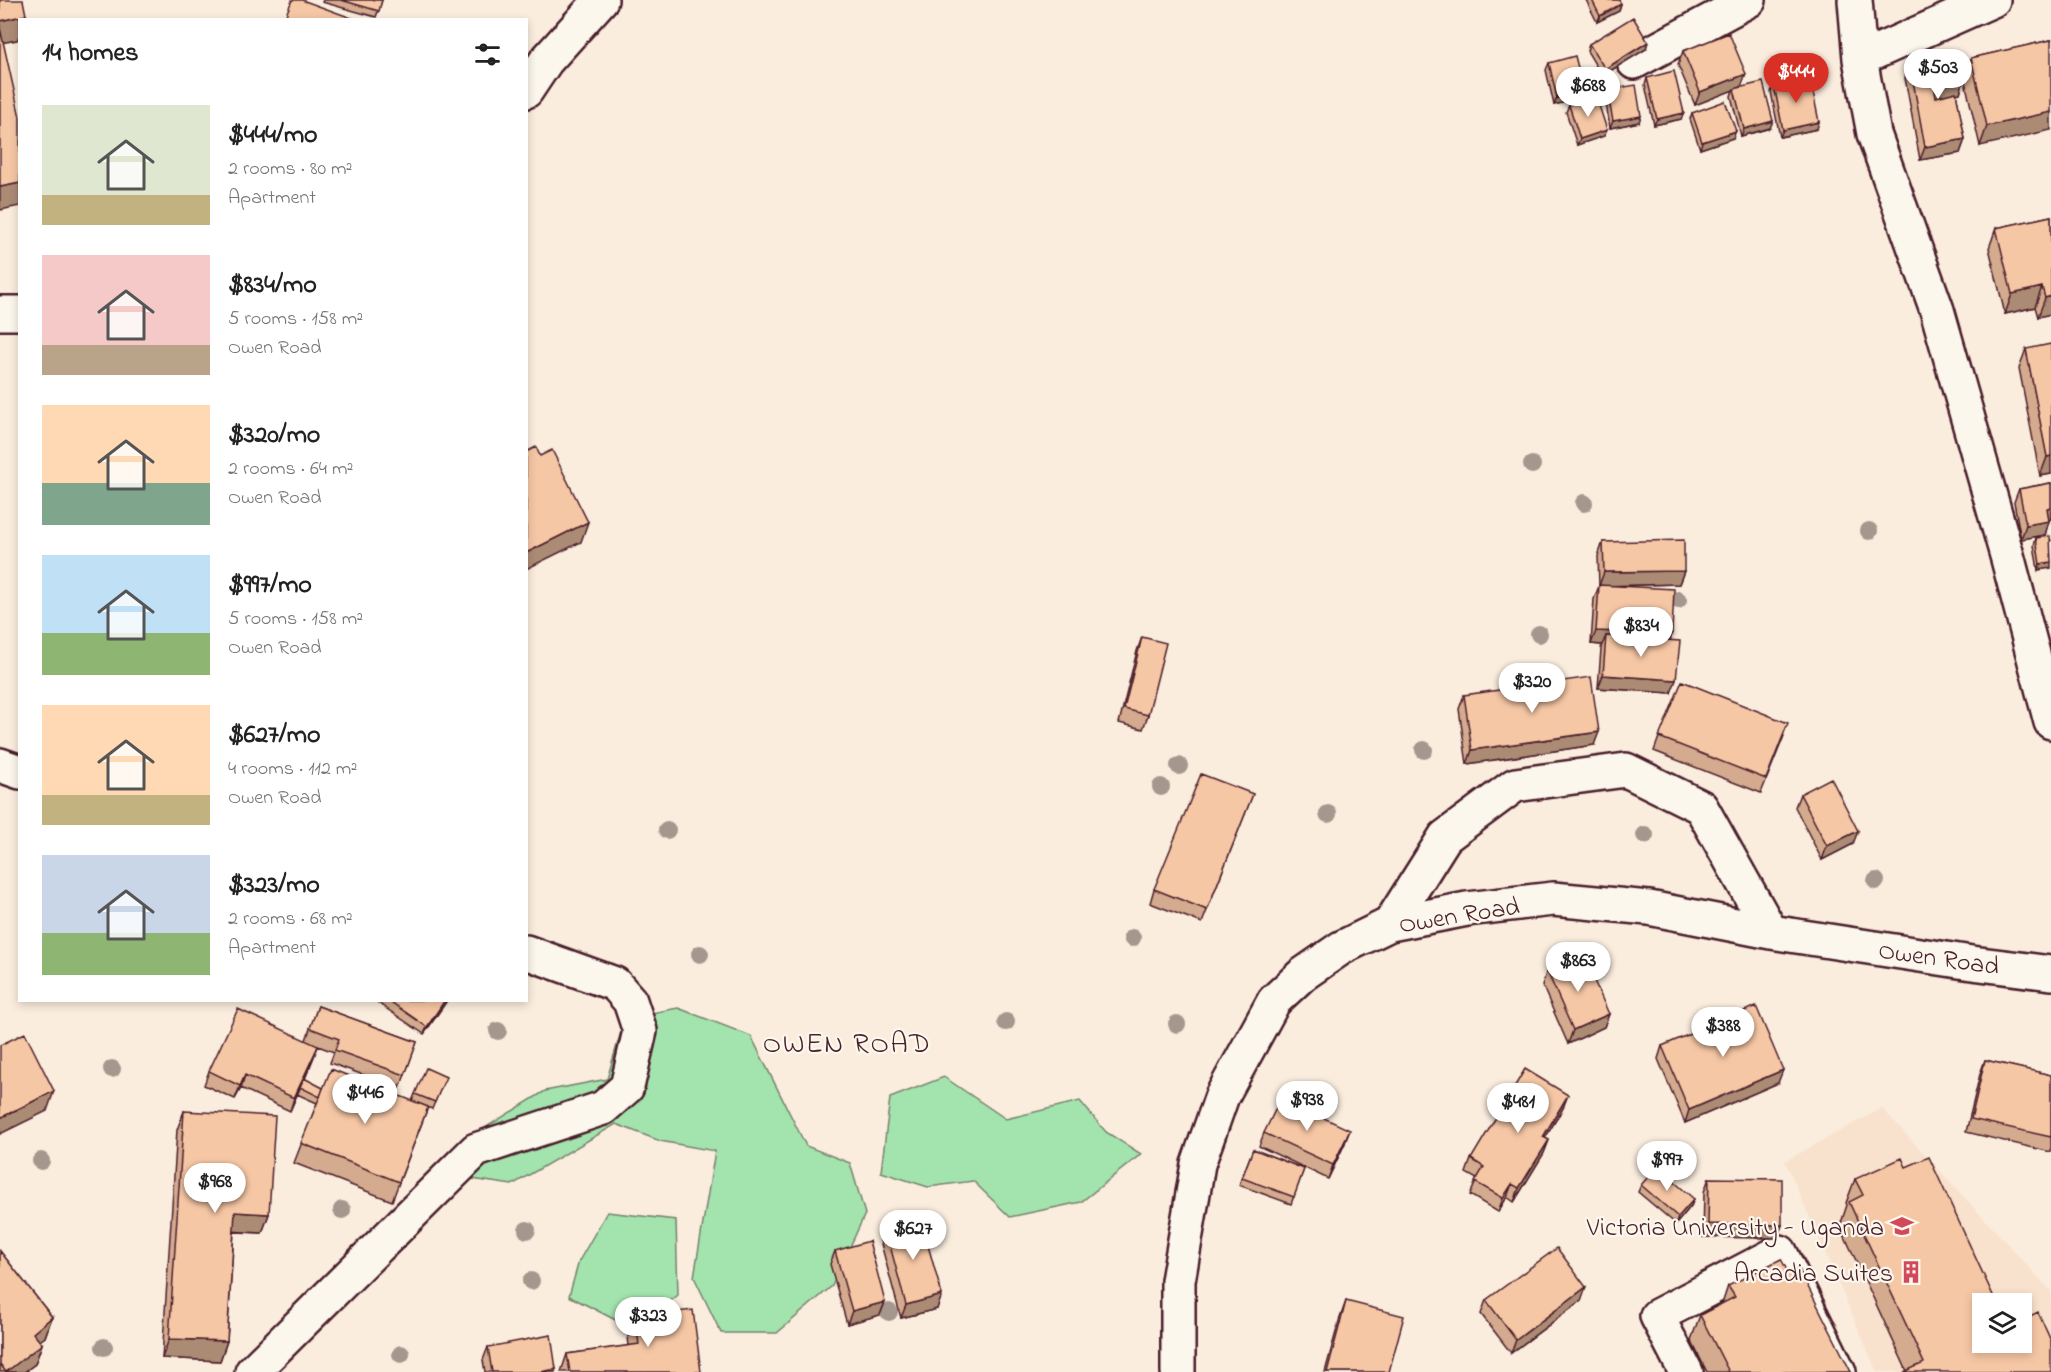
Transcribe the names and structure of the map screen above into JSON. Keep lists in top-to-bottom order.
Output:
{
  "streets": {
    "street": ["Owen Road"]
  },
  "districts": ["OWEN ROAD"],
  "places": {
    "school or university": ["Victoria University - Uganda"],
    "building": ["Arcadia Suites"]
  },
  "page": {
    "heading": "14 homes",
    "price": [
      "$503",
      "$444",
      "$688",
      "$834",
      "$320",
      "$863",
      "$388",
      "$446",
      "$938",
      "$481",
      "$997",
      "$968",
      "$627",
      "$323"
    ],
    "list": [
      {
        "name": "$444/mo",
        "note": "2 rooms · 80 m² · Apartment"
      },
      {
        "name": "$834/mo",
        "note": "5 rooms · 158 m² · Owen Road"
      },
      {
        "name": "$320/mo",
        "note": "2 rooms · 64 m² · Owen Road"
      },
      {
        "name": "$997/mo",
        "note": "5 rooms · 158 m² · Owen Road"
      },
      {
        "name": "$627/mo",
        "note": "4 rooms · 112 m² · Owen Road"
      },
      {
        "name": "$323/mo",
        "note": "2 rooms · 68 m² · Apartment"
      }
    ]
  }
}
